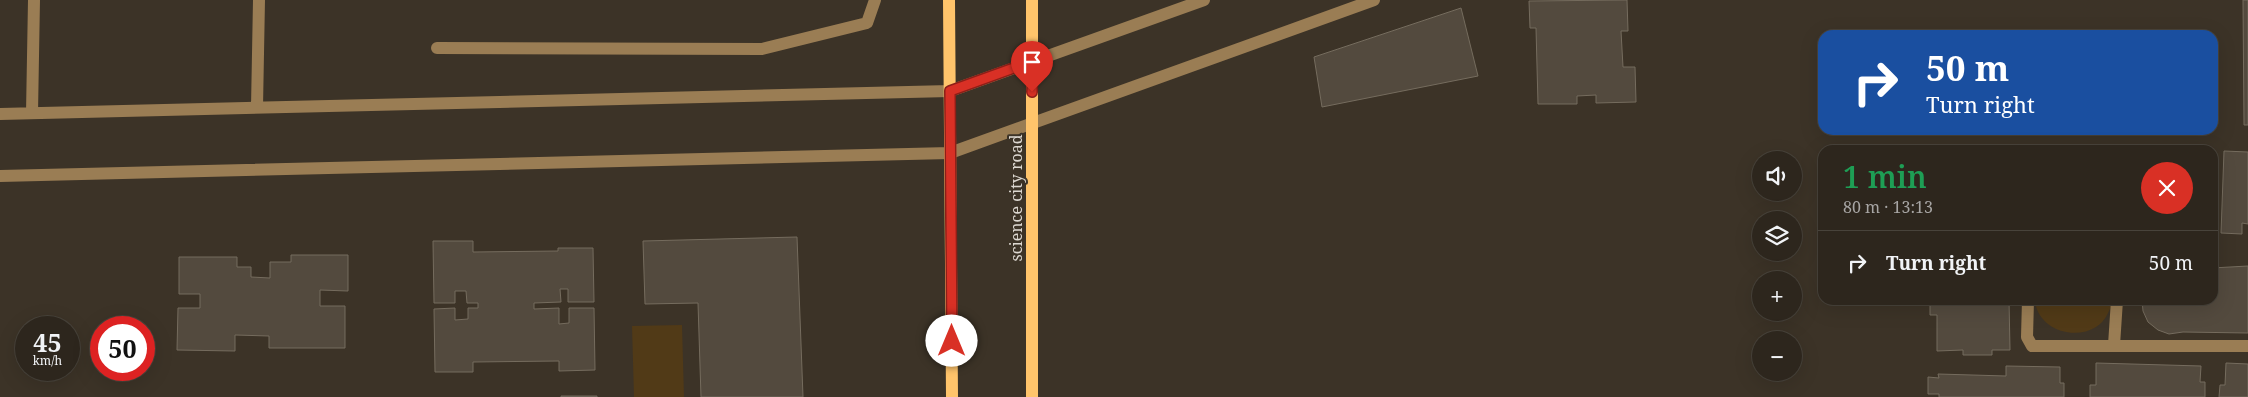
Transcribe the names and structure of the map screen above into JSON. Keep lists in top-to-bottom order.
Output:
{
  "streets": {
    "main road": ["science city road"]
  },
  "page": {
    "turn": ["50 m", "Turn right"],
    "heading": ["1 min", "80 m · 13:13"],
    "map_buttons": ["+", "−"],
    "list": [
      {
        "name": "Turn right",
        "value": "50 m"
      }
    ],
    "speed": "45 km/h",
    "limit": "50"
  }
}
